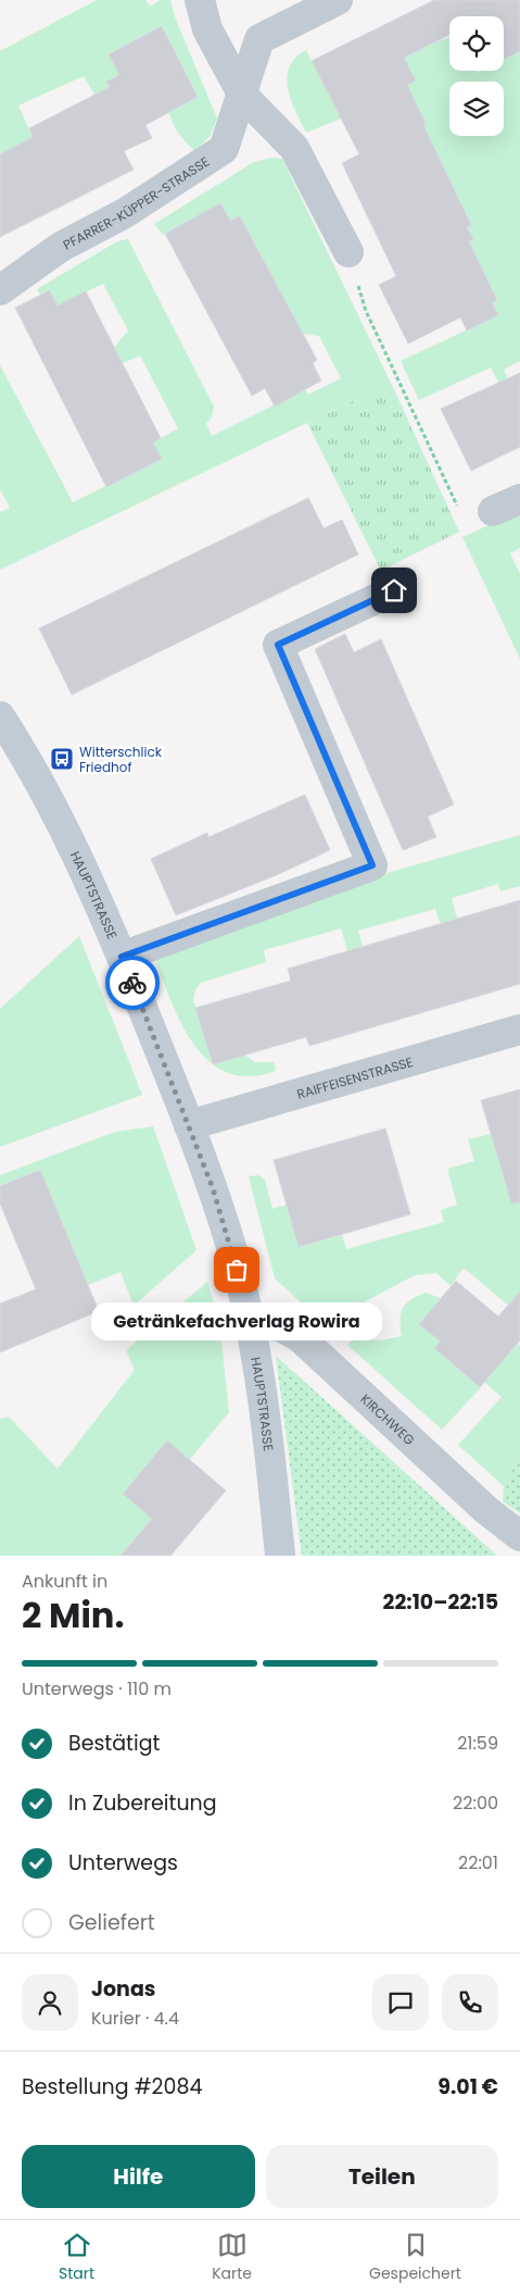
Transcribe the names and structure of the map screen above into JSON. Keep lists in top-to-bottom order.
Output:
{
  "streets": {
    "main road": ["HAUPTSTRASSE"],
    "street": ["PFARRER-KÜPPER-STRASSE", "RAIFFEISENSTRASSE", "KIRCHWEG"]
  },
  "crossings": [
    ["HAUPTSTRASSE", "RAIFFEISENSTRASSE"],
    ["HAUPTSTRASSE", "KIRCHWEG"]
  ],
  "places": {
    "bus stop": ["Witterschlick Friedhof"],
    "other": ["Getränkefachverlag Rowira"]
  },
  "page": {
    "bubble": "Getränkefachverlag Rowira",
    "heading": ["2 Min.", "Ankunft in", "22:10–22:15"],
    "panel": [
      "Jonas",
      "Kurier · 4.4",
      "Bestellung #2084",
      "9.01 €"
    ],
    "bar": "Unterwegs · 110 m",
    "list": [
      ["Bestätigt", "21:59"],
      ["In Zubereitung", "22:00"],
      ["Unterwegs", "22:01"],
      "Geliefert"
    ],
    "buttons": ["Hilfe", "Teilen"],
    "tabs": ["Start", "Karte", "Gespeichert"]
  }
}
